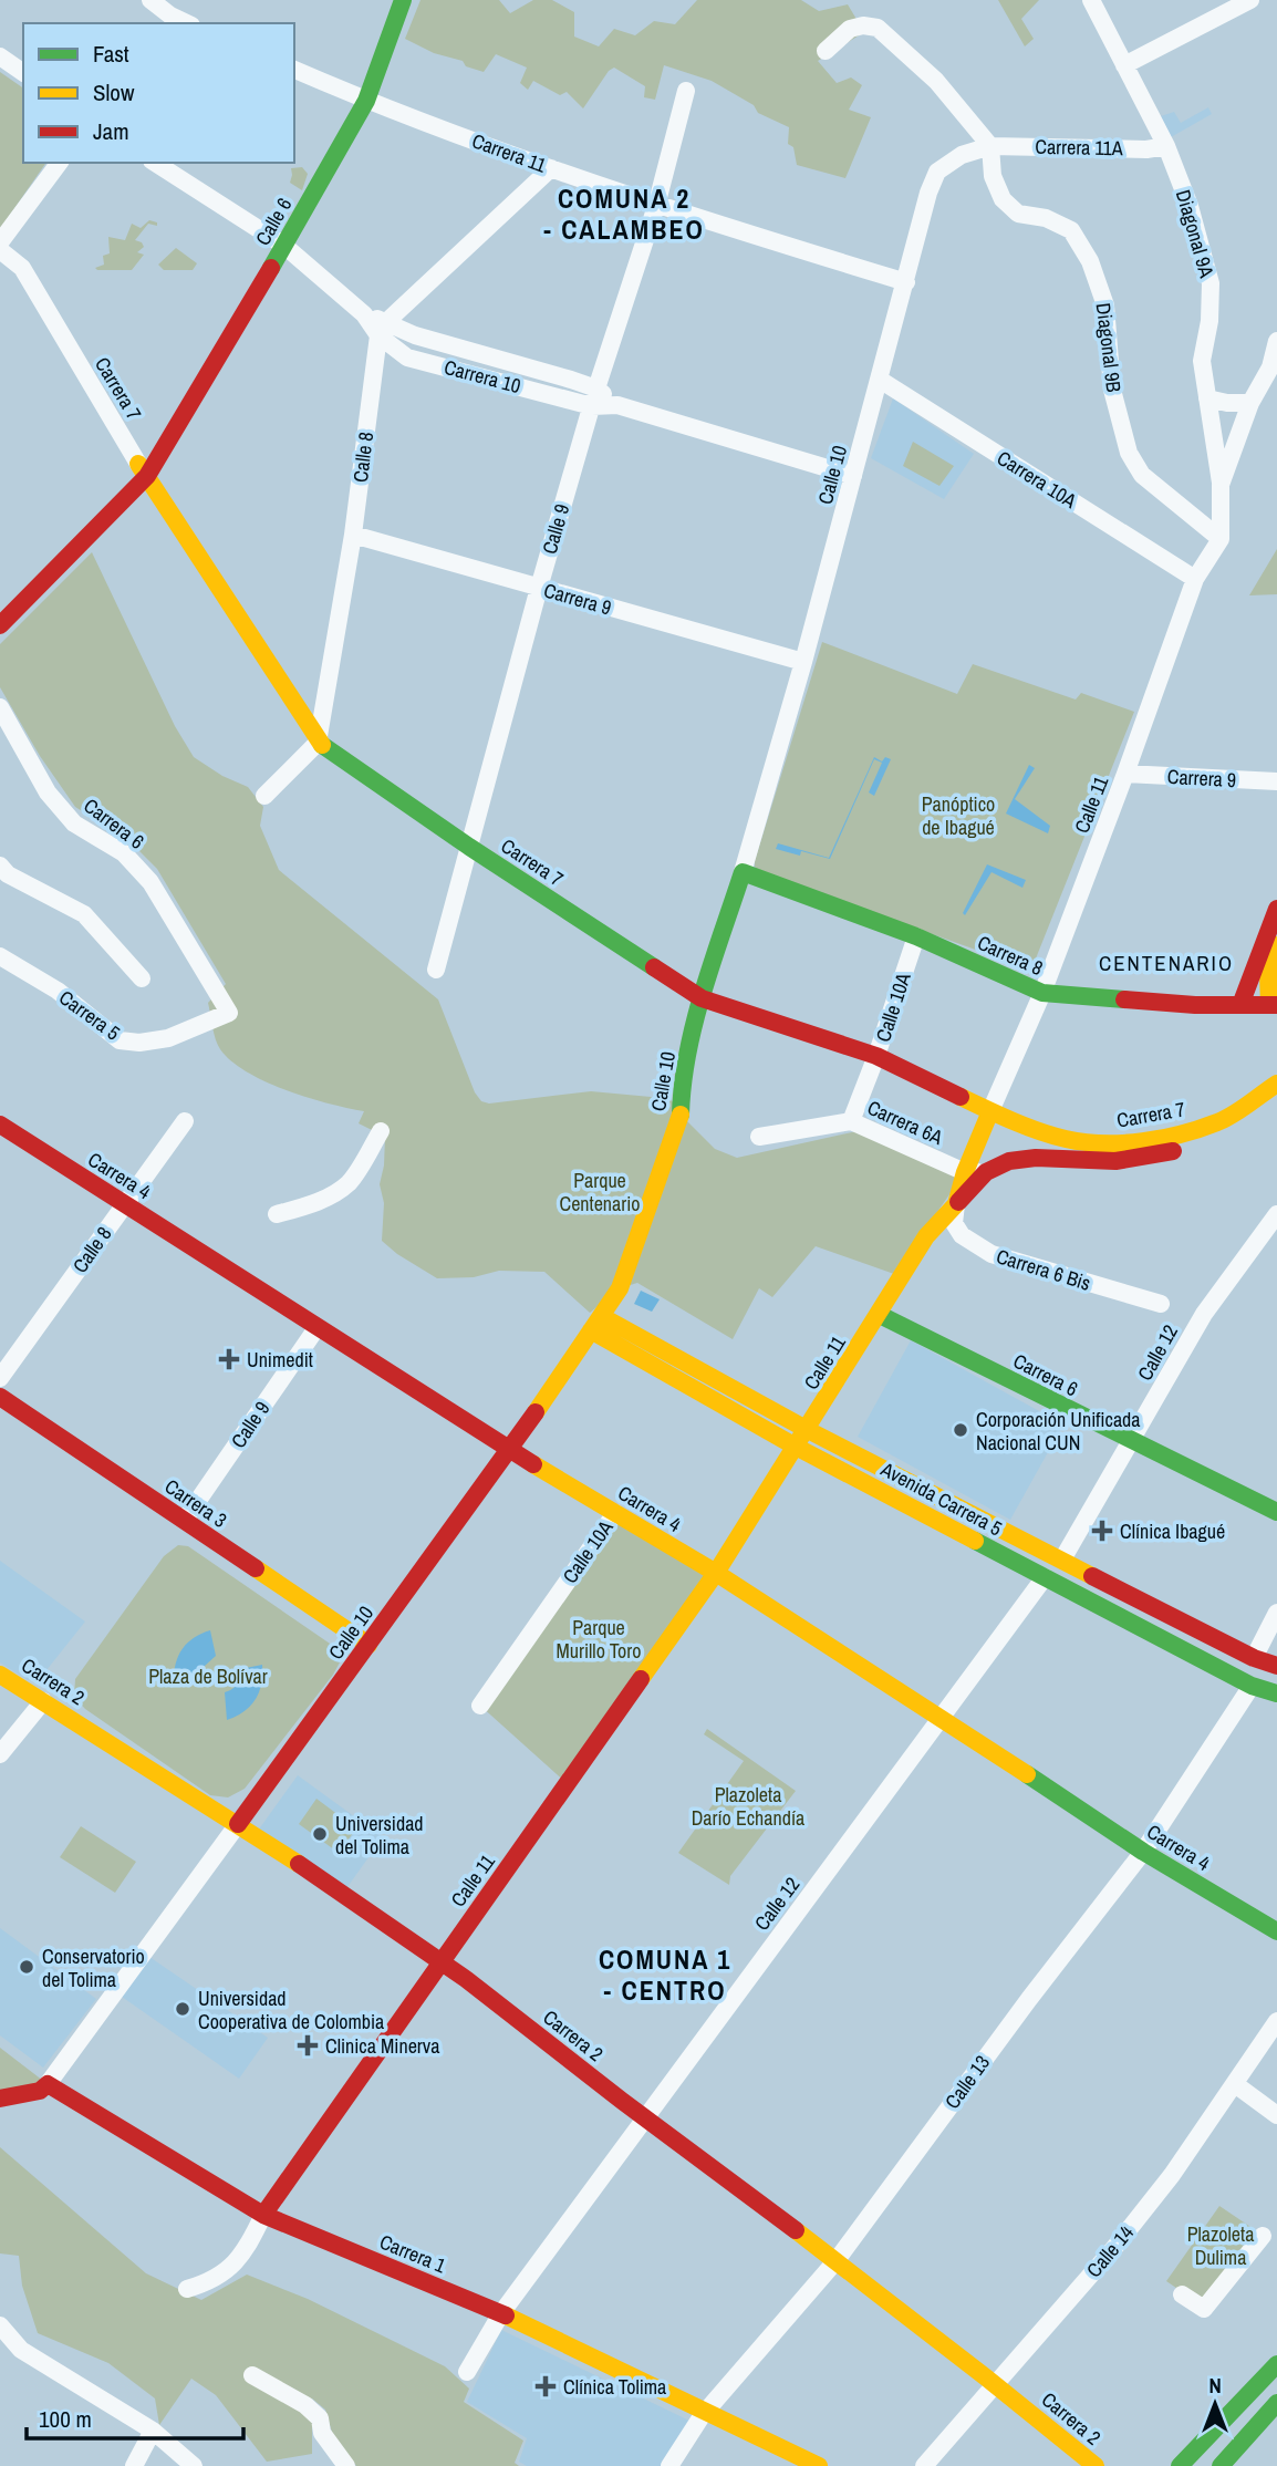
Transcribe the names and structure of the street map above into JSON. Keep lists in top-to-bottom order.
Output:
{
  "streets": {
    "main road": [
      "Calle 6",
      "Carrera 7",
      "Calle 10",
      "Calle 11",
      "Carrera 6",
      "Carrera 8",
      "Carrera 6A",
      "Carrera 4",
      "Avenida Carrera 5",
      "Carrera 3",
      "Carrera 2",
      "Carrera 1"
    ],
    "street": [
      "Carrera 11A",
      "Carrera 11",
      "Diagonal 9A",
      "Diagonal 9B",
      "Carrera 10",
      "Calle 8",
      "Carrera 10A",
      "Calle 9",
      "Carrera 9",
      "Calle 10A",
      "Carrera 5",
      "Carrera 6 Bis",
      "Calle 12",
      "Calle 13",
      "Calle 14"
    ]
  },
  "crossings": [
    ["Carrera 11A", "Diagonal 9A"],
    ["Carrera 11A", "Diagonal 9B"],
    ["Carrera 11A", "Calle 10"],
    ["Carrera 11", "Calle 6"],
    ["Carrera 11", "Calle 10"],
    ["Carrera 11", "Calle 9"],
    ["Calle 6", "Carrera 10"],
    ["Calle 6", "Carrera 7"],
    ["Diagonal 9B", "Calle 10"],
    ["Diagonal 9B", "Calle 11"],
    ["Carrera 10", "Calle 8"],
    ["Carrera 10", "Calle 10"],
    ["Carrera 10", "Calle 9"],
    ["Carrera 7", "Calle 8"],
    ["Carrera 7", "Calle 10"],
    ["Carrera 7", "Calle 9"],
    ["Carrera 7", "Calle 11"],
    ["Carrera 7", "Calle 10A"],
    ["Calle 8", "Carrera 9"],
    ["Calle 8", "Carrera 4"],
    ["Calle 10", "Carrera 10A"],
    ["Calle 10", "Carrera 9"],
    ["Calle 10", "Carrera 8"],
    ["Calle 10", "Carrera 4"],
    ["Calle 10", "Avenida Carrera 5"],
    ["Calle 10", "Carrera 3"],
    ["Calle 10", "Carrera 2"],
    ["Calle 10", "Carrera 1"],
    ["Carrera 10A", "Calle 11"],
    ["Calle 9", "Carrera 9"],
    ["Calle 9", "Carrera 4"],
    ["Calle 9", "Carrera 3"],
    ["Carrera 9", "Calle 11"],
    ["Calle 11", "Carrera 6"],
    ["Calle 11", "Carrera 8"],
    ["Calle 11", "Carrera 6A"],
    ["Calle 11", "Carrera 4"],
    ["Calle 11", "Carrera 6 Bis"],
    ["Calle 11", "Avenida Carrera 5"],
    ["Calle 11", "Carrera 2"],
    ["Calle 11", "Carrera 1"],
    ["Carrera 6", "Carrera 5"],
    ["Carrera 6", "Calle 12"],
    ["Carrera 8", "Calle 10A"],
    ["Calle 10A", "Carrera 6A"],
    ["Calle 10A", "Carrera 4"],
    ["Carrera 6A", "Carrera 6 Bis"],
    ["Carrera 4", "Calle 12"],
    ["Carrera 4", "Calle 13"],
    ["Calle 12", "Avenida Carrera 5"],
    ["Calle 12", "Carrera 2"],
    ["Calle 12", "Carrera 1"],
    ["Avenida Carrera 5", "Calle 13"],
    ["Carrera 2", "Calle 13"],
    ["Carrera 2", "Calle 14"],
    ["Calle 13", "Carrera 1"]
  ],
  "districts": ["COMUNA 2 - CALAMBEO", "CENTENARIO", "COMUNA 1 - CENTRO"],
  "parks": [
    "Panóptico de Ibagué",
    "Parque Centenario",
    "Parque Murillo Toro",
    "Plaza de Bolívar",
    "Plazoleta Darío Echandía",
    "Plazoleta Dulima"
  ],
  "places": {
    "health": [
      "Unimedit",
      "Clínica Ibagué",
      "Clinica Minerva",
      "Clínica Tolima"
    ],
    "other": [
      "Corporación Unificada Nacional CUN",
      "Universidad del Tolima",
      "Conservatorio del Tolima",
      "Universidad Cooperativa de Colombia"
    ]
  },
  "legend": ["Fast", "Slow", "Jam"],
  "scale_bar": "100 m",
  "north": "top"
}
